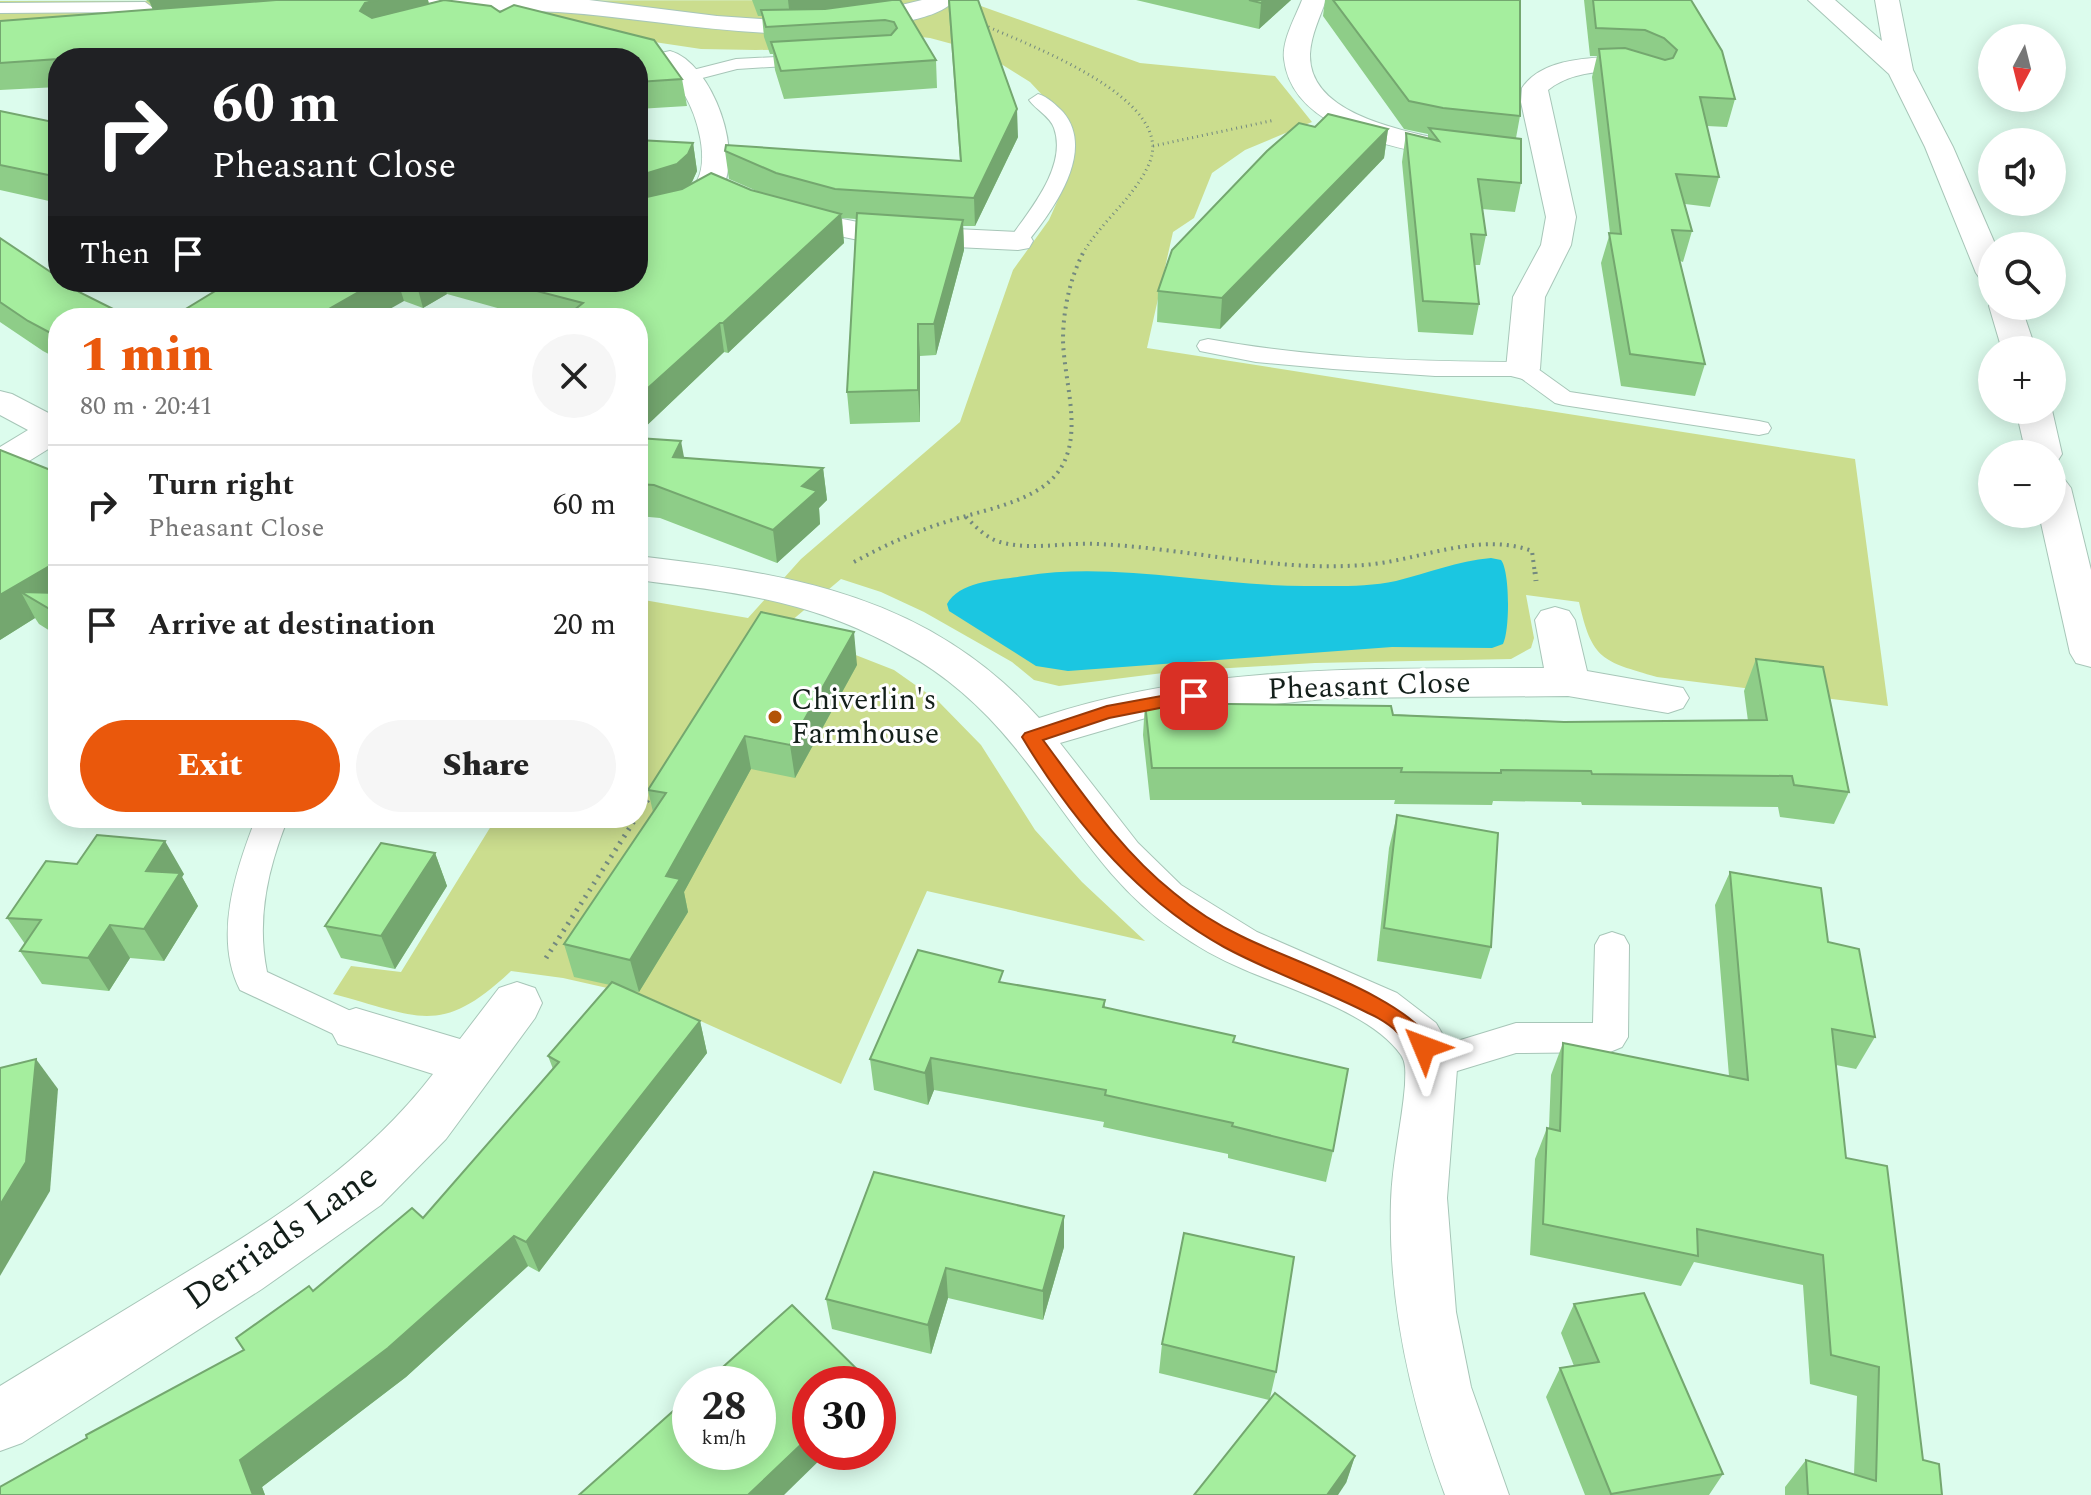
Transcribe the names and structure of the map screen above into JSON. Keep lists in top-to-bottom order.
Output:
{
  "streets": {
    "main road": ["Pheasant Close", "Derriads Lane"]
  },
  "places": ["Chiverlin's Farmhouse"],
  "north": "bottom",
  "page": {
    "map_buttons": ["+", "−"],
    "turn": ["60 m", "Pheasant Close"],
    "then": "Then",
    "heading": ["1 min", "80 m · 20:41"],
    "list": [
      {
        "name": "Turn right",
        "note": "Pheasant Close",
        "value": "60 m"
      },
      {
        "name": "Arrive at destination",
        "value": "20 m"
      }
    ],
    "buttons": ["Exit", "Share"],
    "speed": "28 km/h",
    "limit": "30"
  }
}
